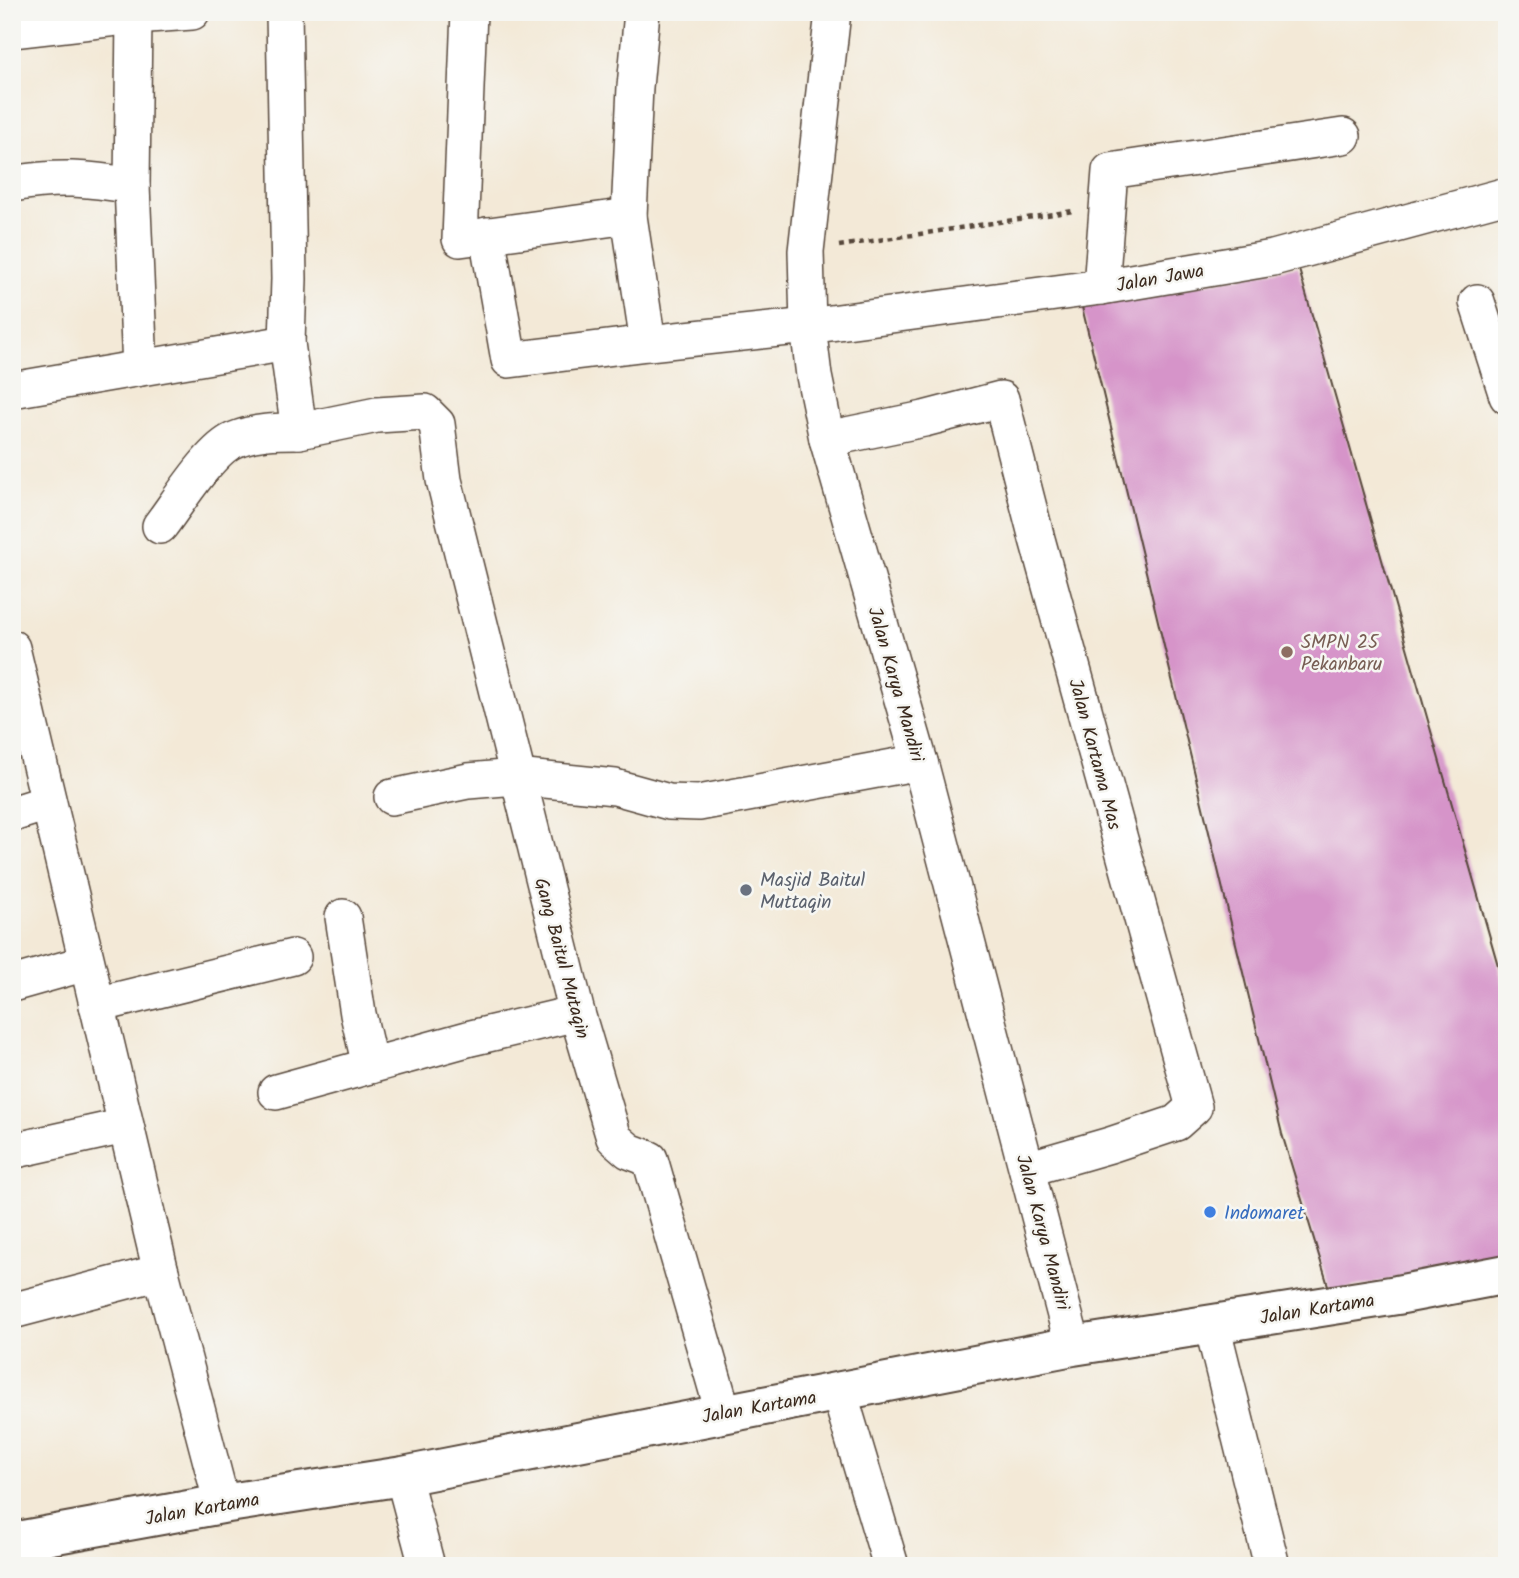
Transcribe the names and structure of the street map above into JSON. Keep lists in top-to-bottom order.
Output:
{
  "streets": {
    "main road": ["Jalan Kartama"],
    "street": [
      "Jalan Jawa",
      "Jalan Karya Mandiri",
      "Jalan Kartama Mas",
      "Gang Baitul Mutaqin"
    ]
  },
  "crossings": [
    ["Jalan Jawa", "Jalan Karya Mandiri"],
    ["Jalan Karya Mandiri", "Jalan Kartama Mas"],
    ["Jalan Karya Mandiri", "Jalan Kartama"],
    ["Gang Baitul Mutaqin", "Jalan Kartama"]
  ],
  "places": ["SMPN 25 Pekanbaru", "Masjid Baitul Muttaqin", "Indomaret"]
}
